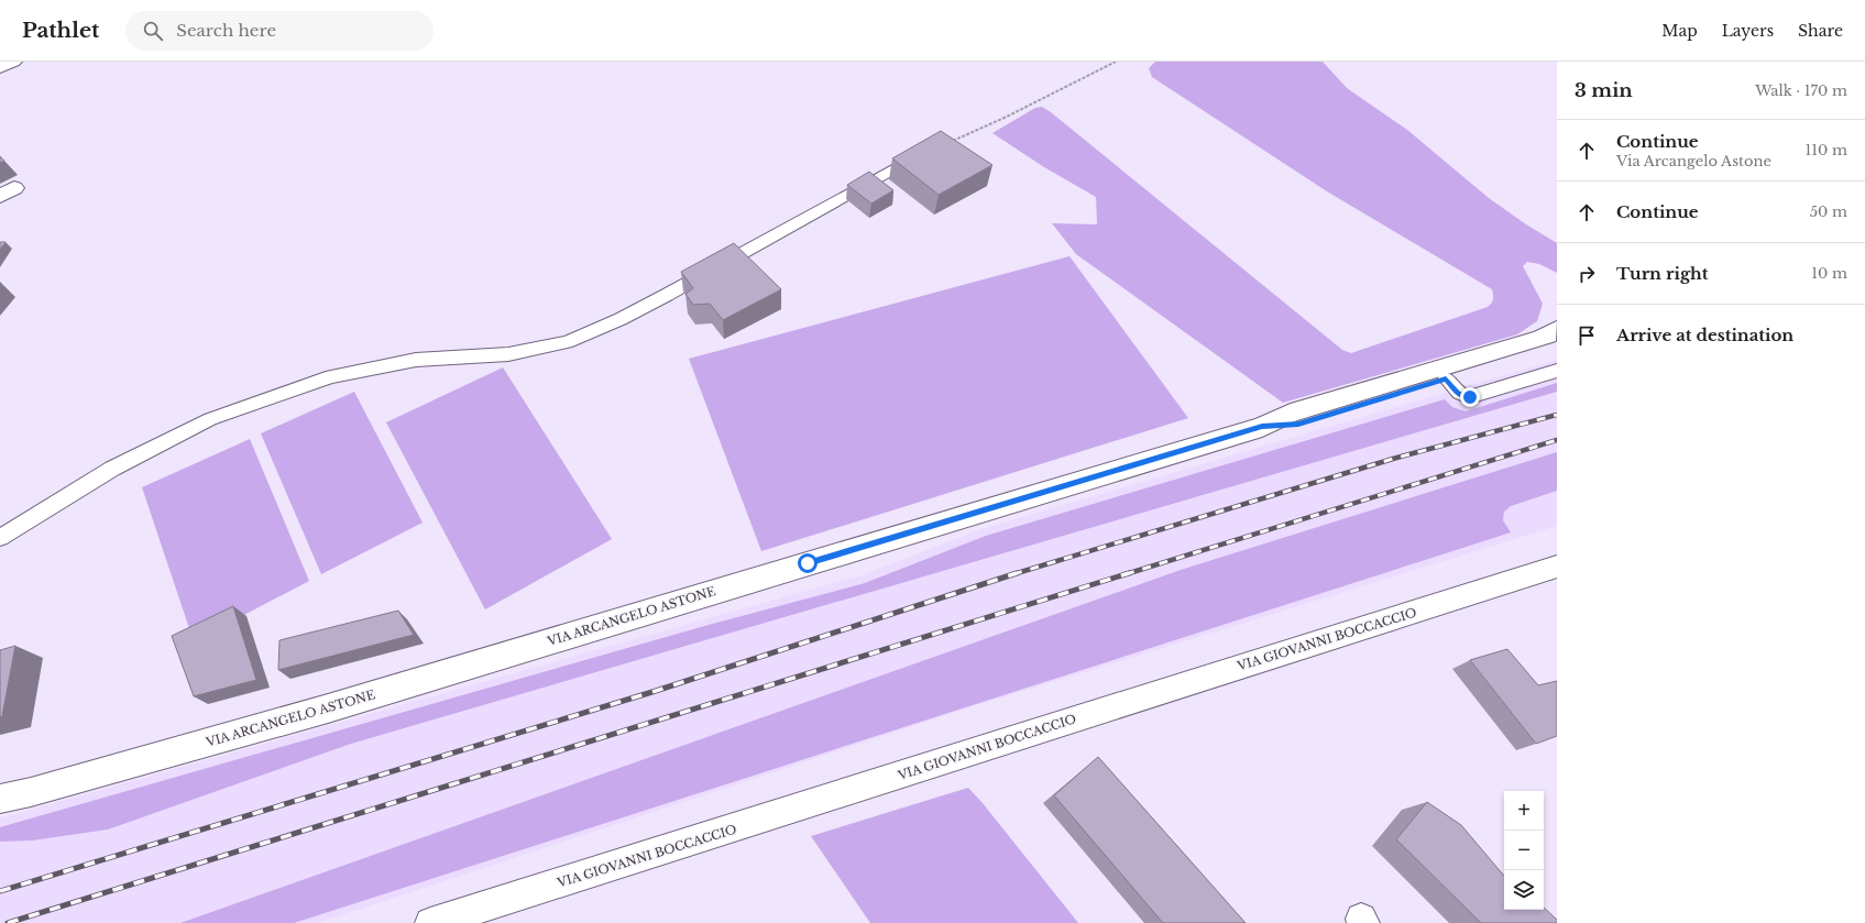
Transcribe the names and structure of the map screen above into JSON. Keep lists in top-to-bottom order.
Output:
{
  "streets": {
    "street": ["VIA ARCANGELO ASTONE", "VIA GIOVANNI BOCCACCIO"]
  },
  "page": {
    "header": "Pathlet",
    "search": "Search here",
    "nav": ["Map", "Layers", "Share"],
    "heading": ["3 min", "Walk · 170 m"],
    "list": [
      ["Continue", "Via Arcangelo Astone", "110 m"],
      ["Continue", "50 m"],
      ["Turn right", "10 m"],
      "Arrive at destination"
    ],
    "map_buttons": ["+", "−"]
  }
}
